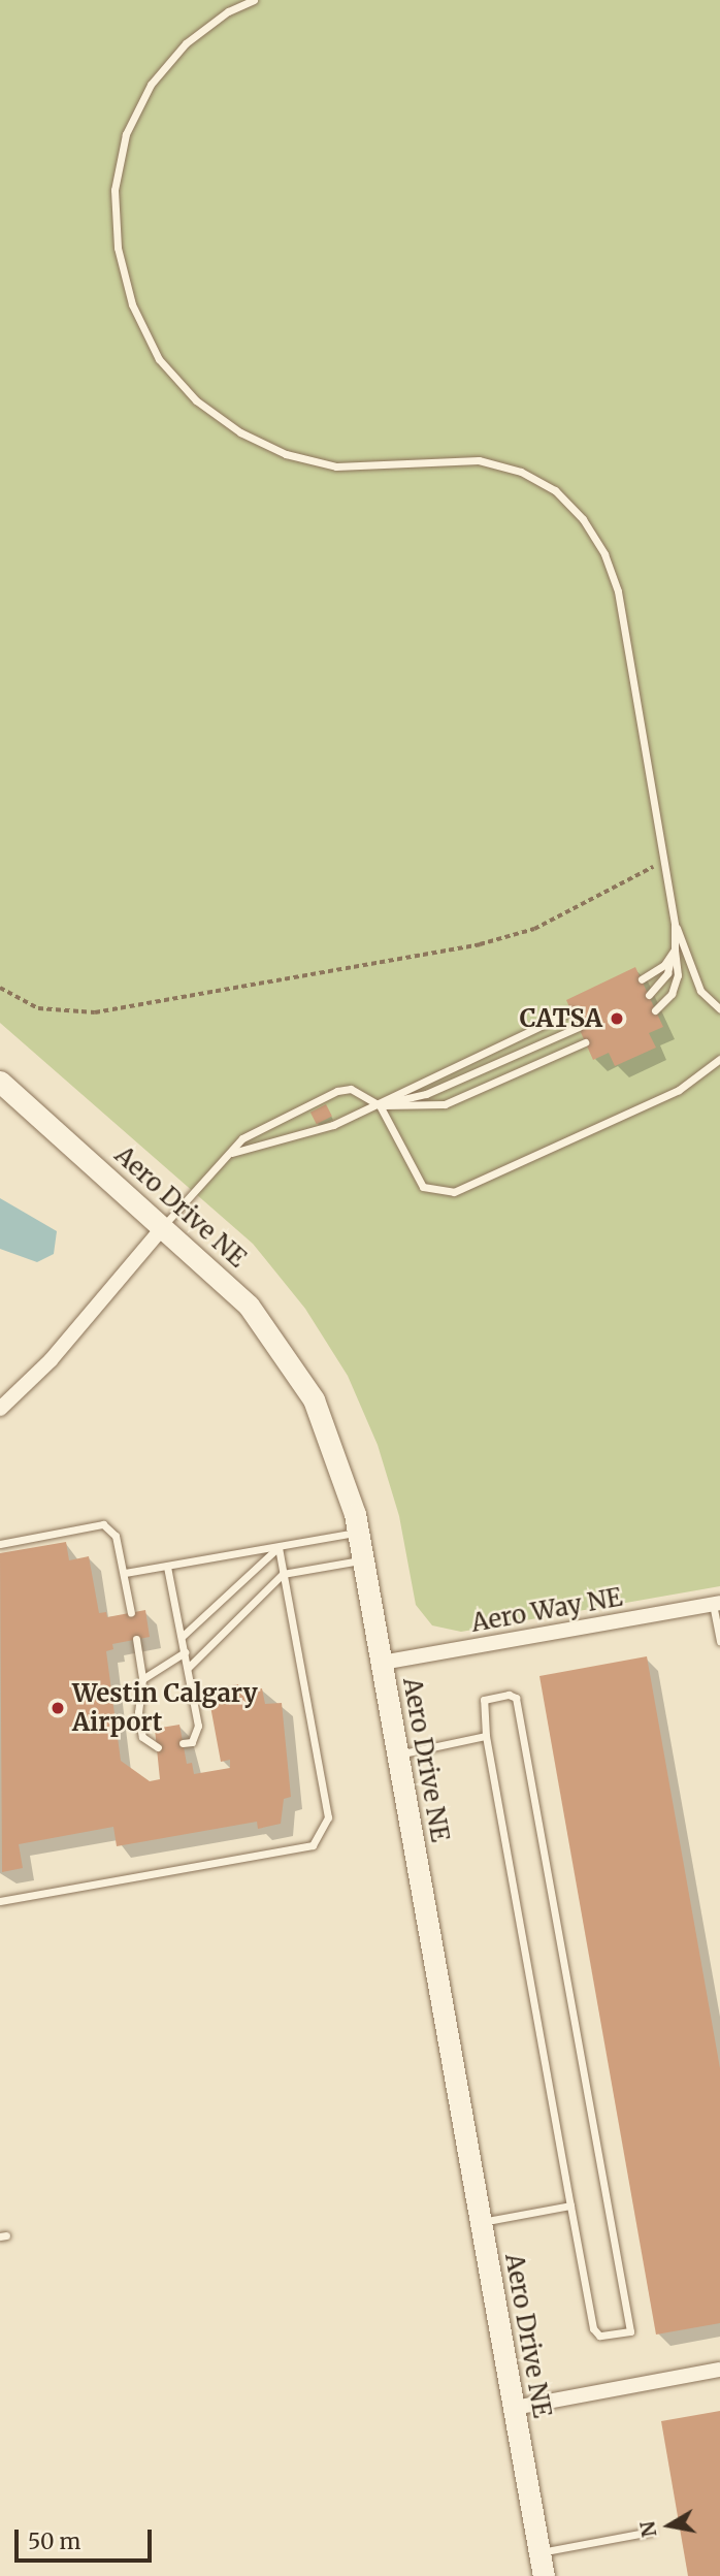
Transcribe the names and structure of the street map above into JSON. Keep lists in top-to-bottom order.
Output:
{
  "streets": {
    "street": ["Aero Drive NE", "Aero Way NE"]
  },
  "crossings": [
    ["Aero Drive NE", "Aero Way NE"]
  ],
  "places": ["CATSA", "Westin Calgary Airport"],
  "scale_bar": "50 m",
  "north": "left"
}
